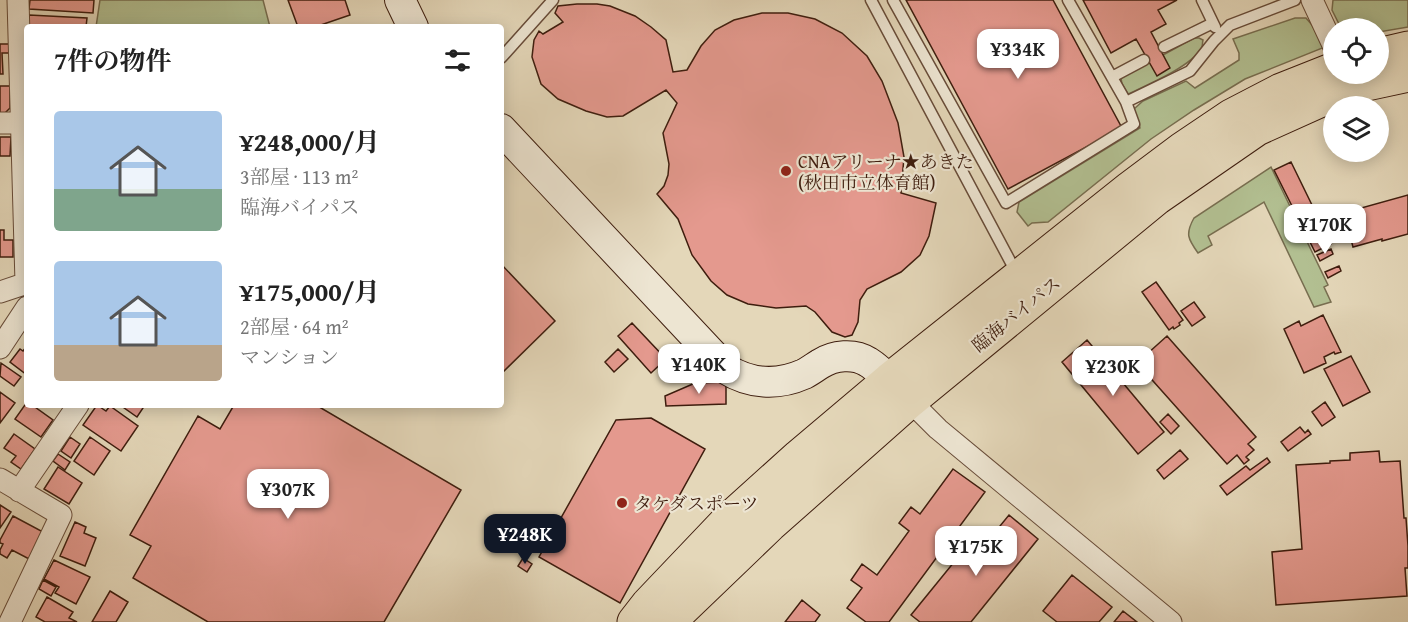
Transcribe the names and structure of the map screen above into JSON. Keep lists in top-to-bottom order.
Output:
{
  "streets": {
    "highway": ["臨海バイパス"]
  },
  "places": ["CNAアリーナ★あきた (秋田市立体育館)", "タケダスポーツ"],
  "page": {
    "heading": "7件の物件",
    "price": [
      "¥334K",
      "¥170K",
      "¥140K",
      "¥230K",
      "¥307K",
      "¥248K",
      "¥175K"
    ],
    "list": [
      {
        "name": "¥248,000/月",
        "note": "3部屋 · 113 m² · 臨海バイパス"
      },
      {
        "name": "¥175,000/月",
        "note": "2部屋 · 64 m² · マンション"
      }
    ]
  }
}
